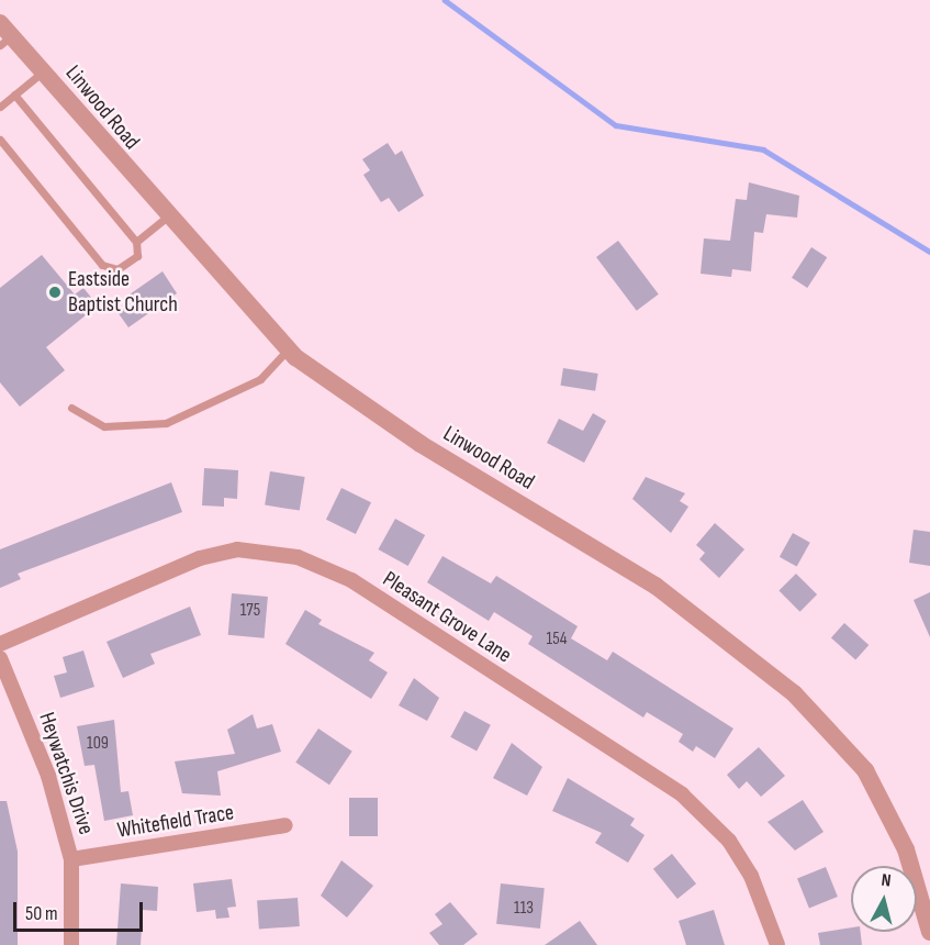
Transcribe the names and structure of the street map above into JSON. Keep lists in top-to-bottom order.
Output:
{
  "streets": {
    "street": [
      "Linwood Road",
      "Pleasant Grove Lane",
      "Heywatchis Drive",
      "Whitefield Trace"
    ]
  },
  "crossings": [
    ["Heywatchis Drive", "Whitefield Trace"]
  ],
  "places": ["Eastside Baptist Church"],
  "house_numbers": [
    "175",
    "154",
    "109",
    "113"
  ],
  "scale_bar": "50 m",
  "north": "top"
}
